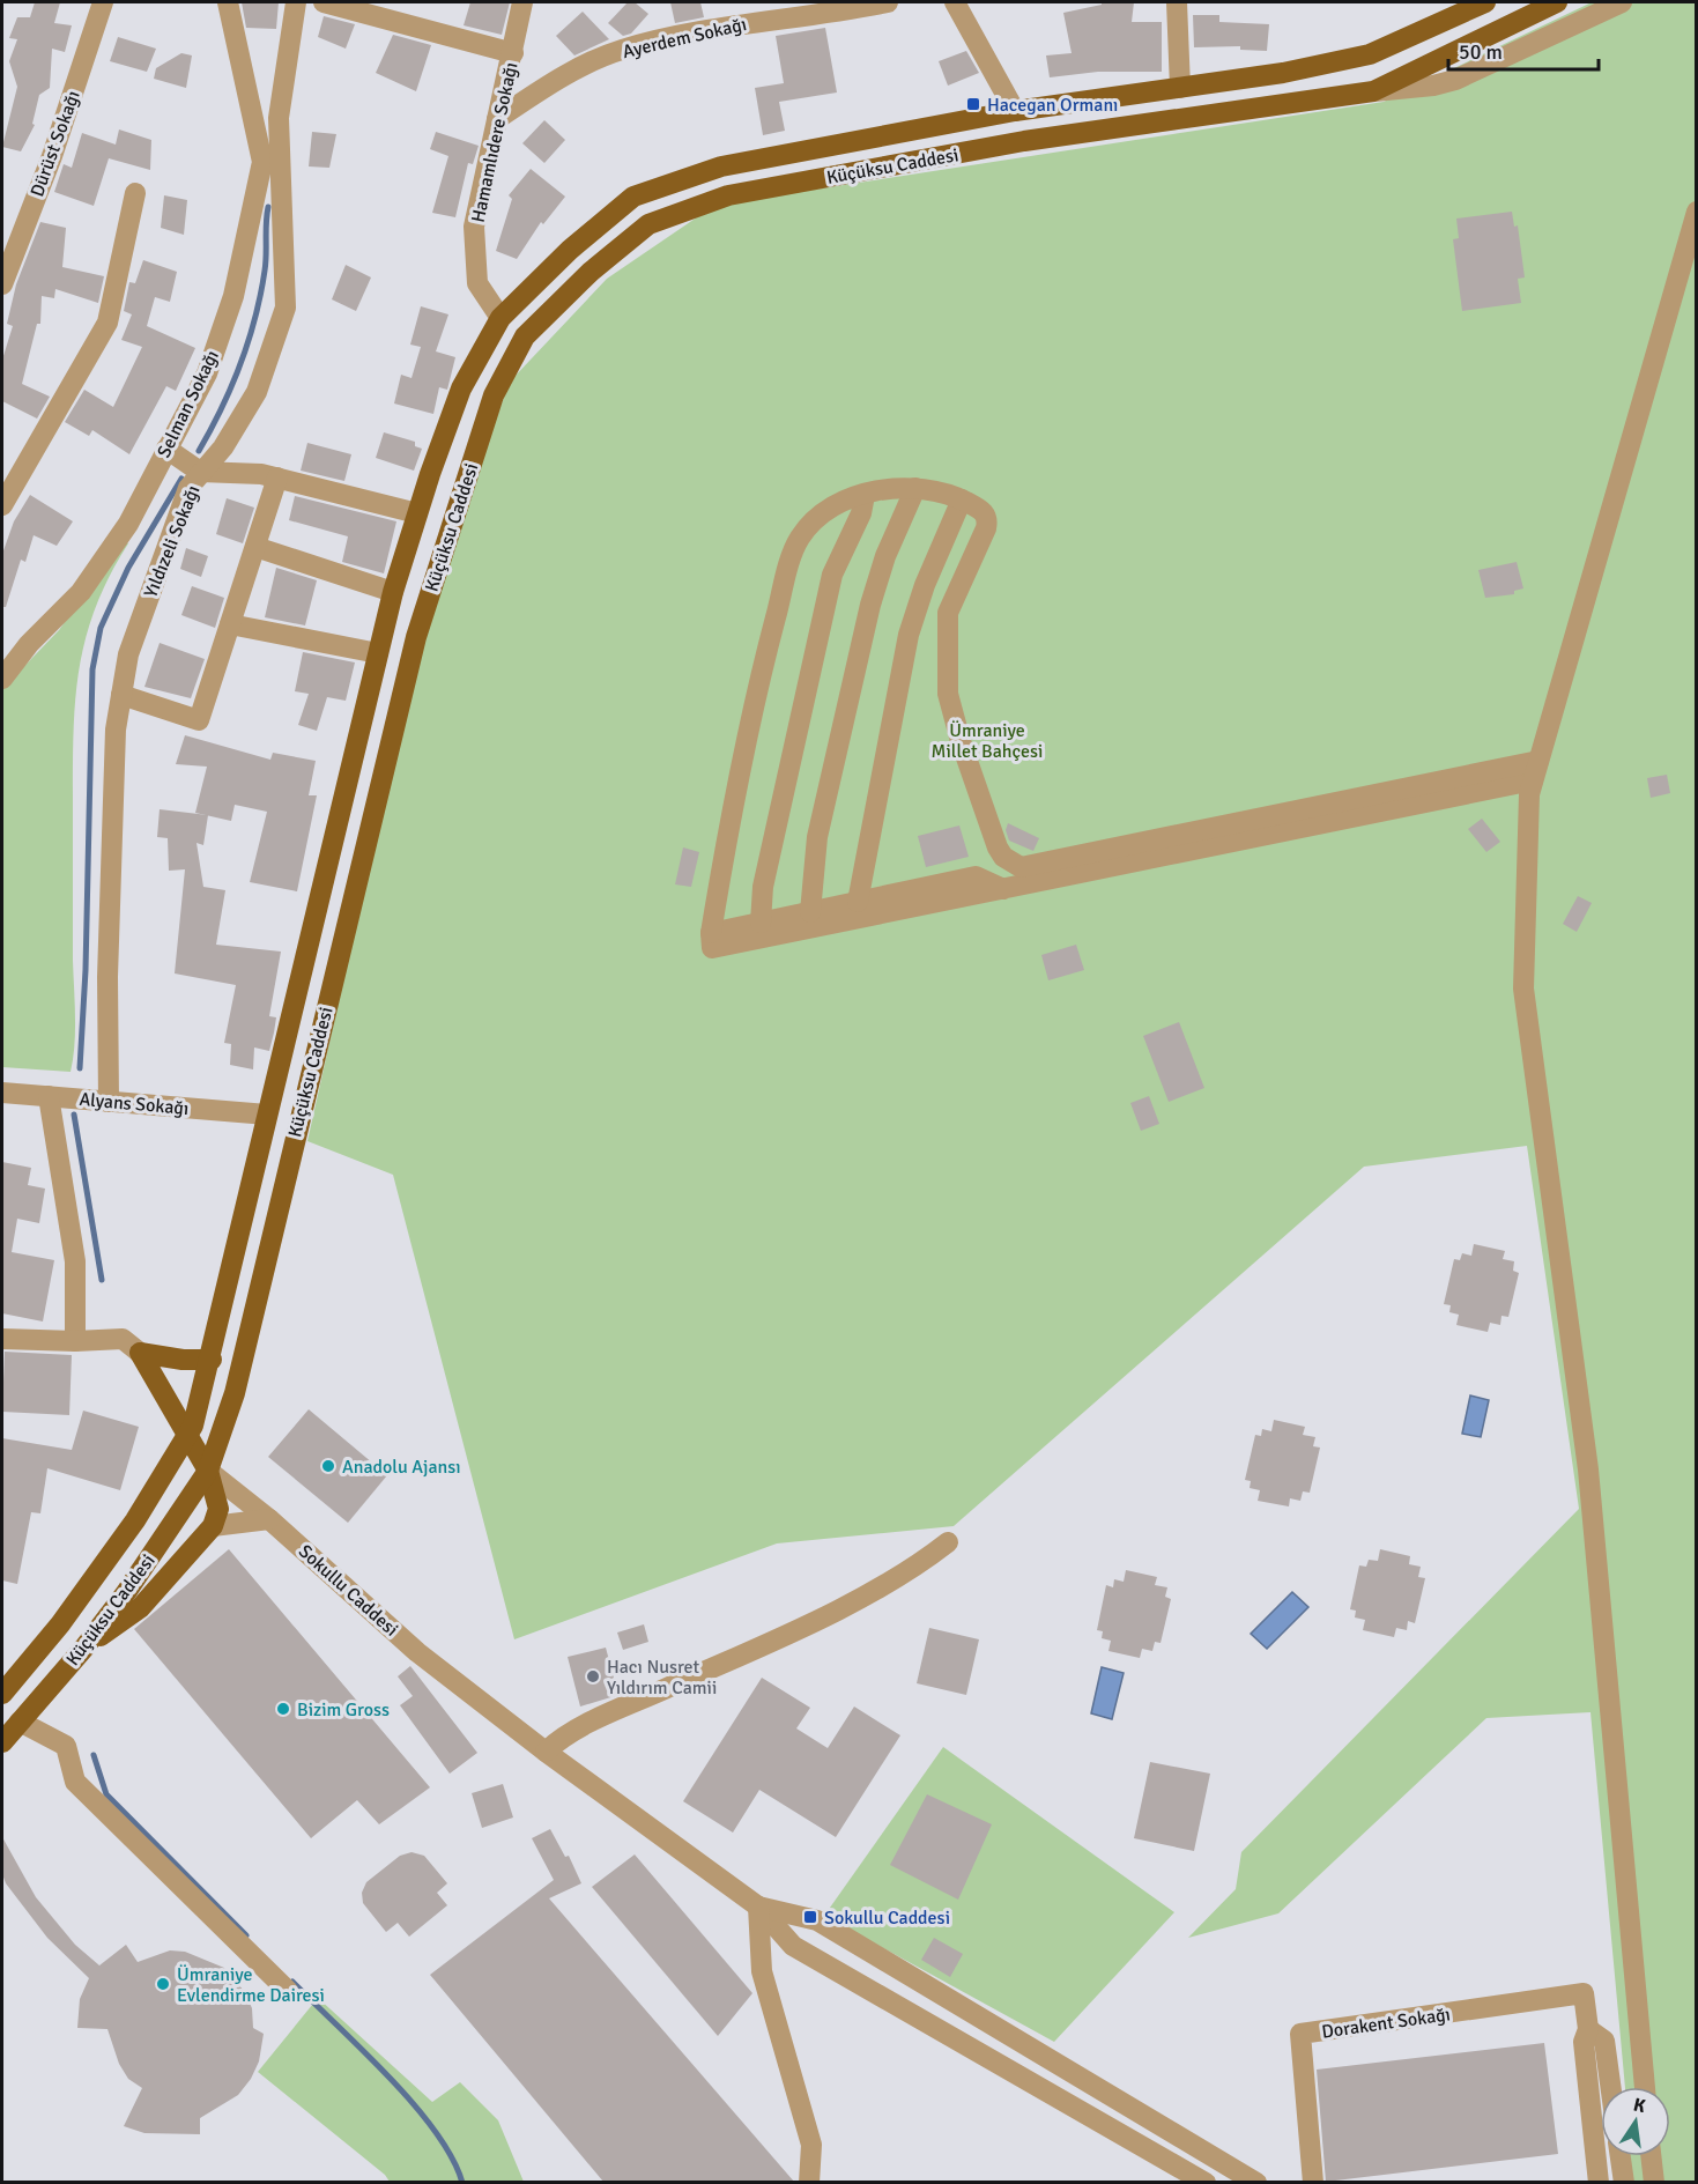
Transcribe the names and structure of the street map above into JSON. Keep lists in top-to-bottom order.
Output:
{
  "streets": {
    "main road": ["Küçüksu Caddesi"],
    "street": [
      "Ayerdem Sokağı",
      "Hamamlıdere Sokağı",
      "Dürüst Sokağı",
      "Selman Sokağı",
      "Yıldızeli Sokağı",
      "Alyans Sokağı",
      "Sokullu Caddesi",
      "Dorakent Sokağı"
    ]
  },
  "crossings": [
    ["Ayerdem Sokağı", "Hamamlıdere Sokağı"],
    ["Hamamlıdere Sokağı", "Küçüksu Caddesi"],
    ["Küçüksu Caddesi", "Alyans Sokağı"],
    ["Küçüksu Caddesi", "Sokullu Caddesi"],
    ["Yıldızeli Sokağı", "Alyans Sokağı"]
  ],
  "parks": ["Ümraniye Millet Bahçesi"],
  "places": {
    "transit": ["Hacegan Ormanı", "Sokullu Caddesi"],
    "other": [
      "Anadolu Ajansı",
      "Hacı Nusret Yıldırım Camii",
      "Bizim Gross",
      "Ümraniye Evlendirme Dairesi"
    ]
  },
  "scale_bar": "50 m",
  "north": "top"
}
